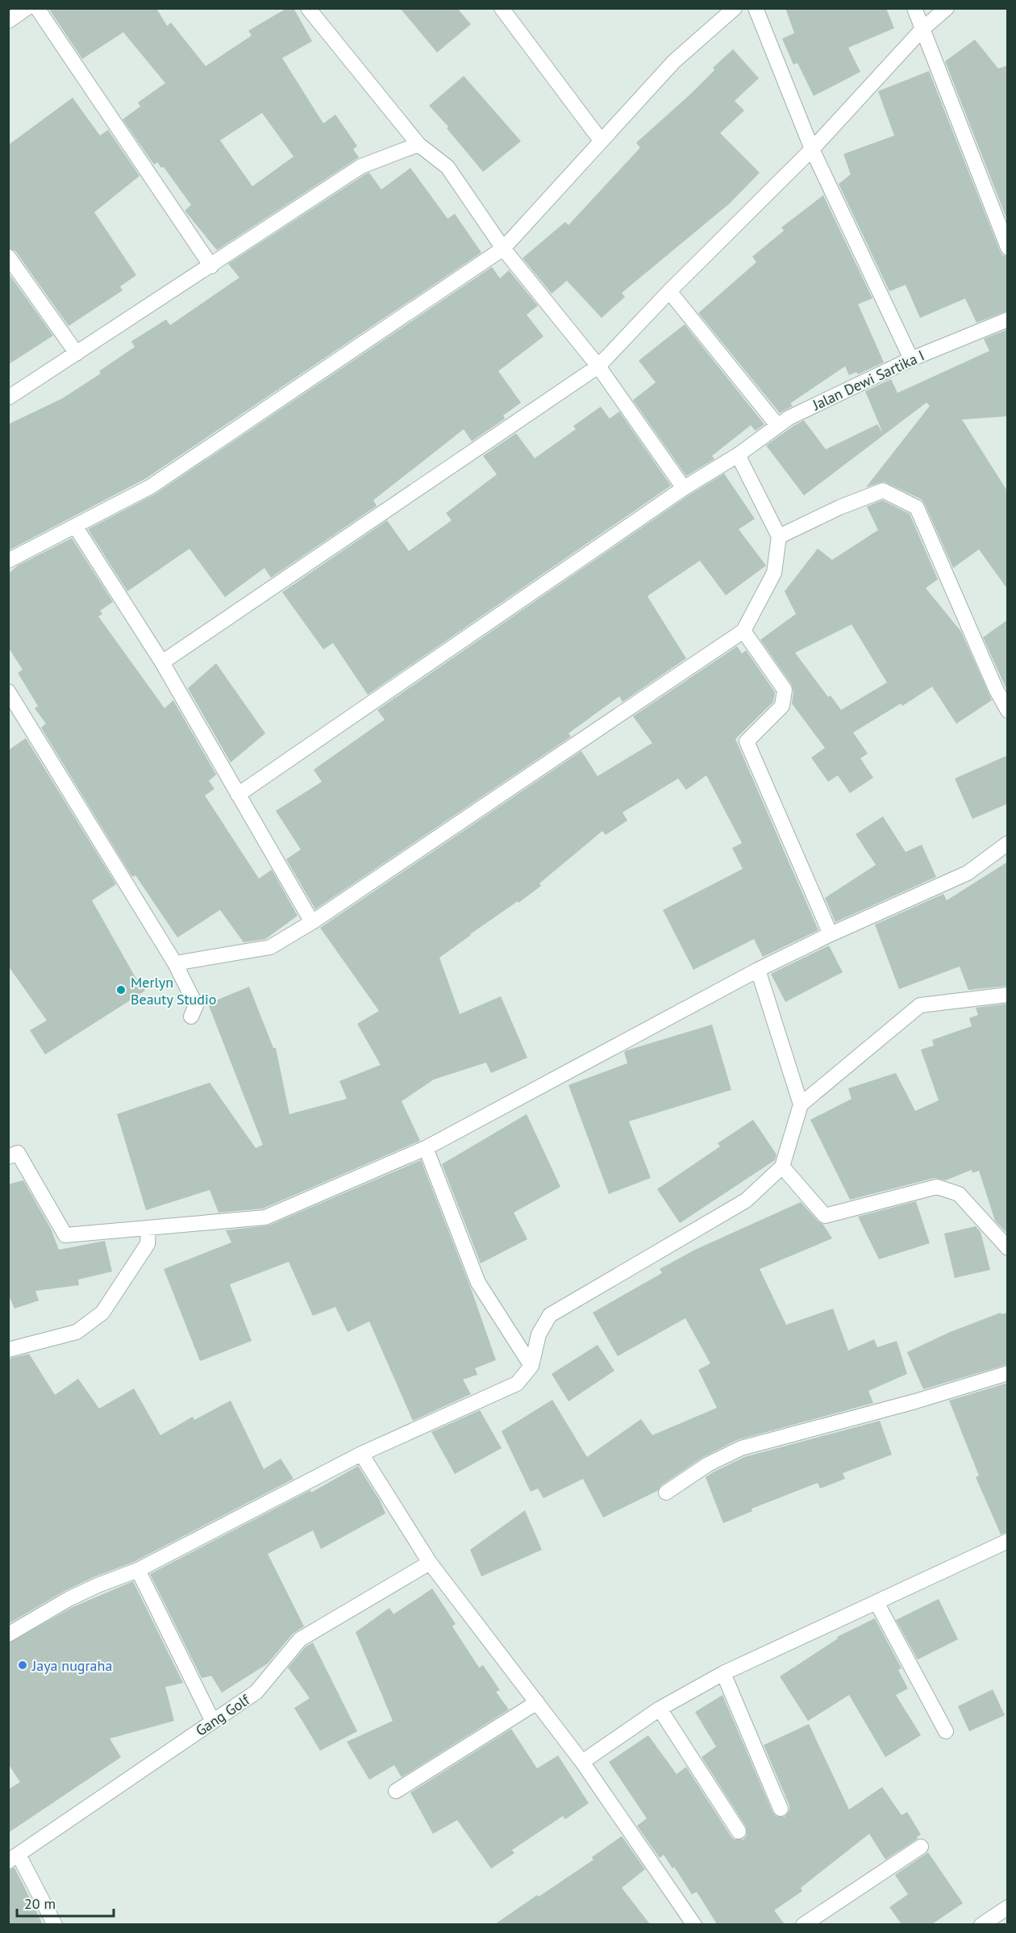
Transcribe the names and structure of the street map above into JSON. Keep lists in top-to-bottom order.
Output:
{
  "streets": {
    "street": ["Jalan Dewi Sartika I", "Gang Golf"]
  },
  "places": ["Merlyn Beauty Studio", "Jaya nugraha"],
  "scale_bar": "20 m"
}
